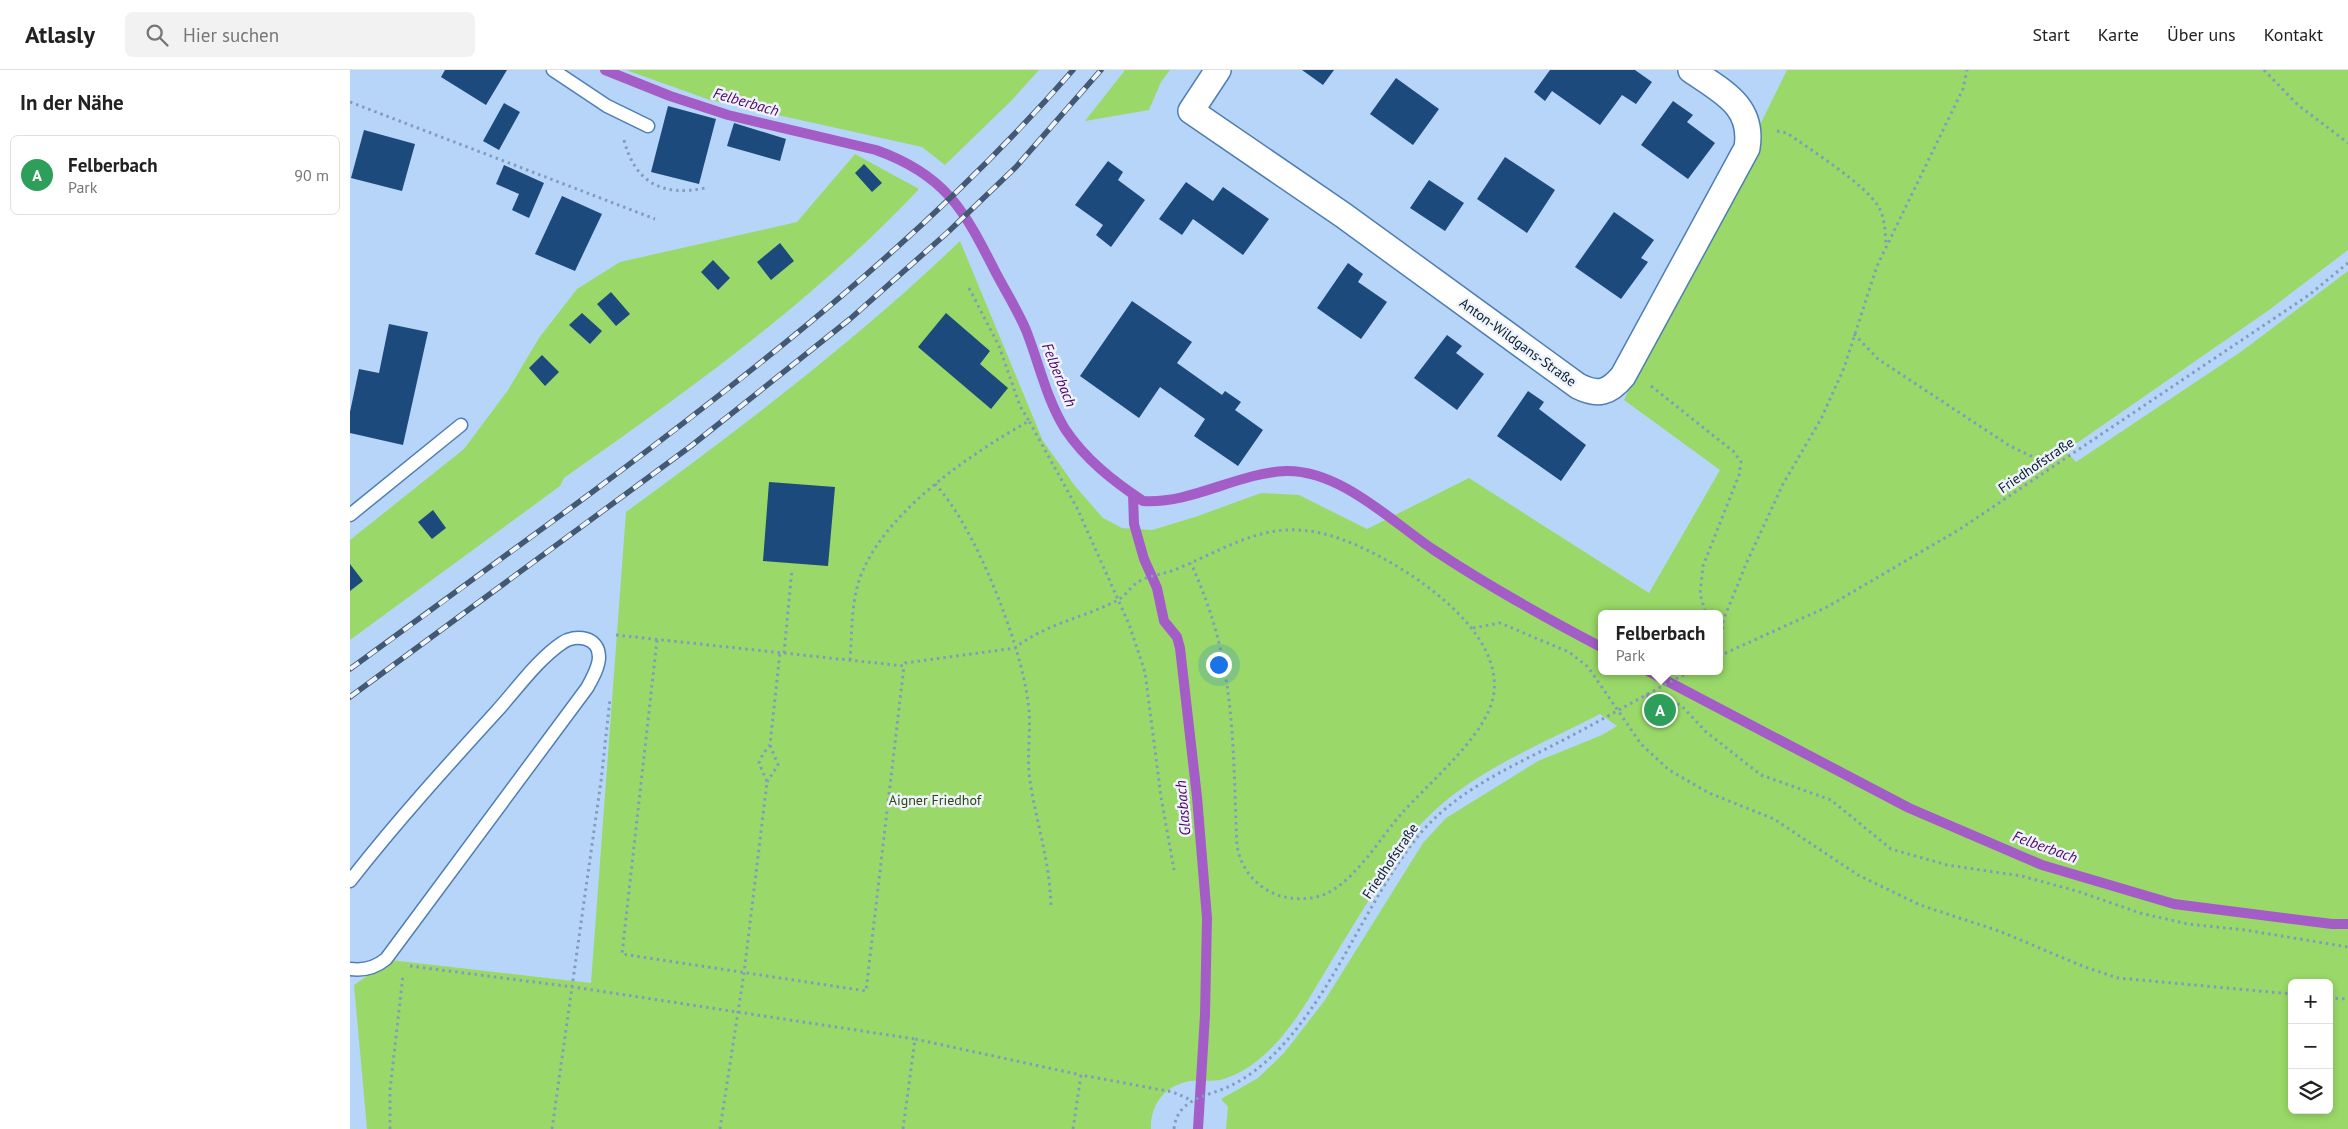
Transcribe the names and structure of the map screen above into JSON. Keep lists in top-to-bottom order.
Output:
{
  "streets": {
    "street": ["Anton-Wildgans-Straße"],
    "path": ["Friedhofstraße"]
  },
  "water": ["Felberbach", "Glasbach"],
  "parks": ["Aigner Friedhof"],
  "page": {
    "header": "Atlasly",
    "search": "Hier suchen",
    "nav": [
      "Start",
      "Karte",
      "Über uns",
      "Kontakt"
    ],
    "heading": "In der Nähe",
    "list": [
      {
        "mark": "A",
        "name": "Felberbach",
        "note": "Park",
        "value": "90 m"
      }
    ],
    "popup": ["Felberbach", "Park"],
    "pins": "A",
    "map_buttons": ["+", "−"]
  }
}
